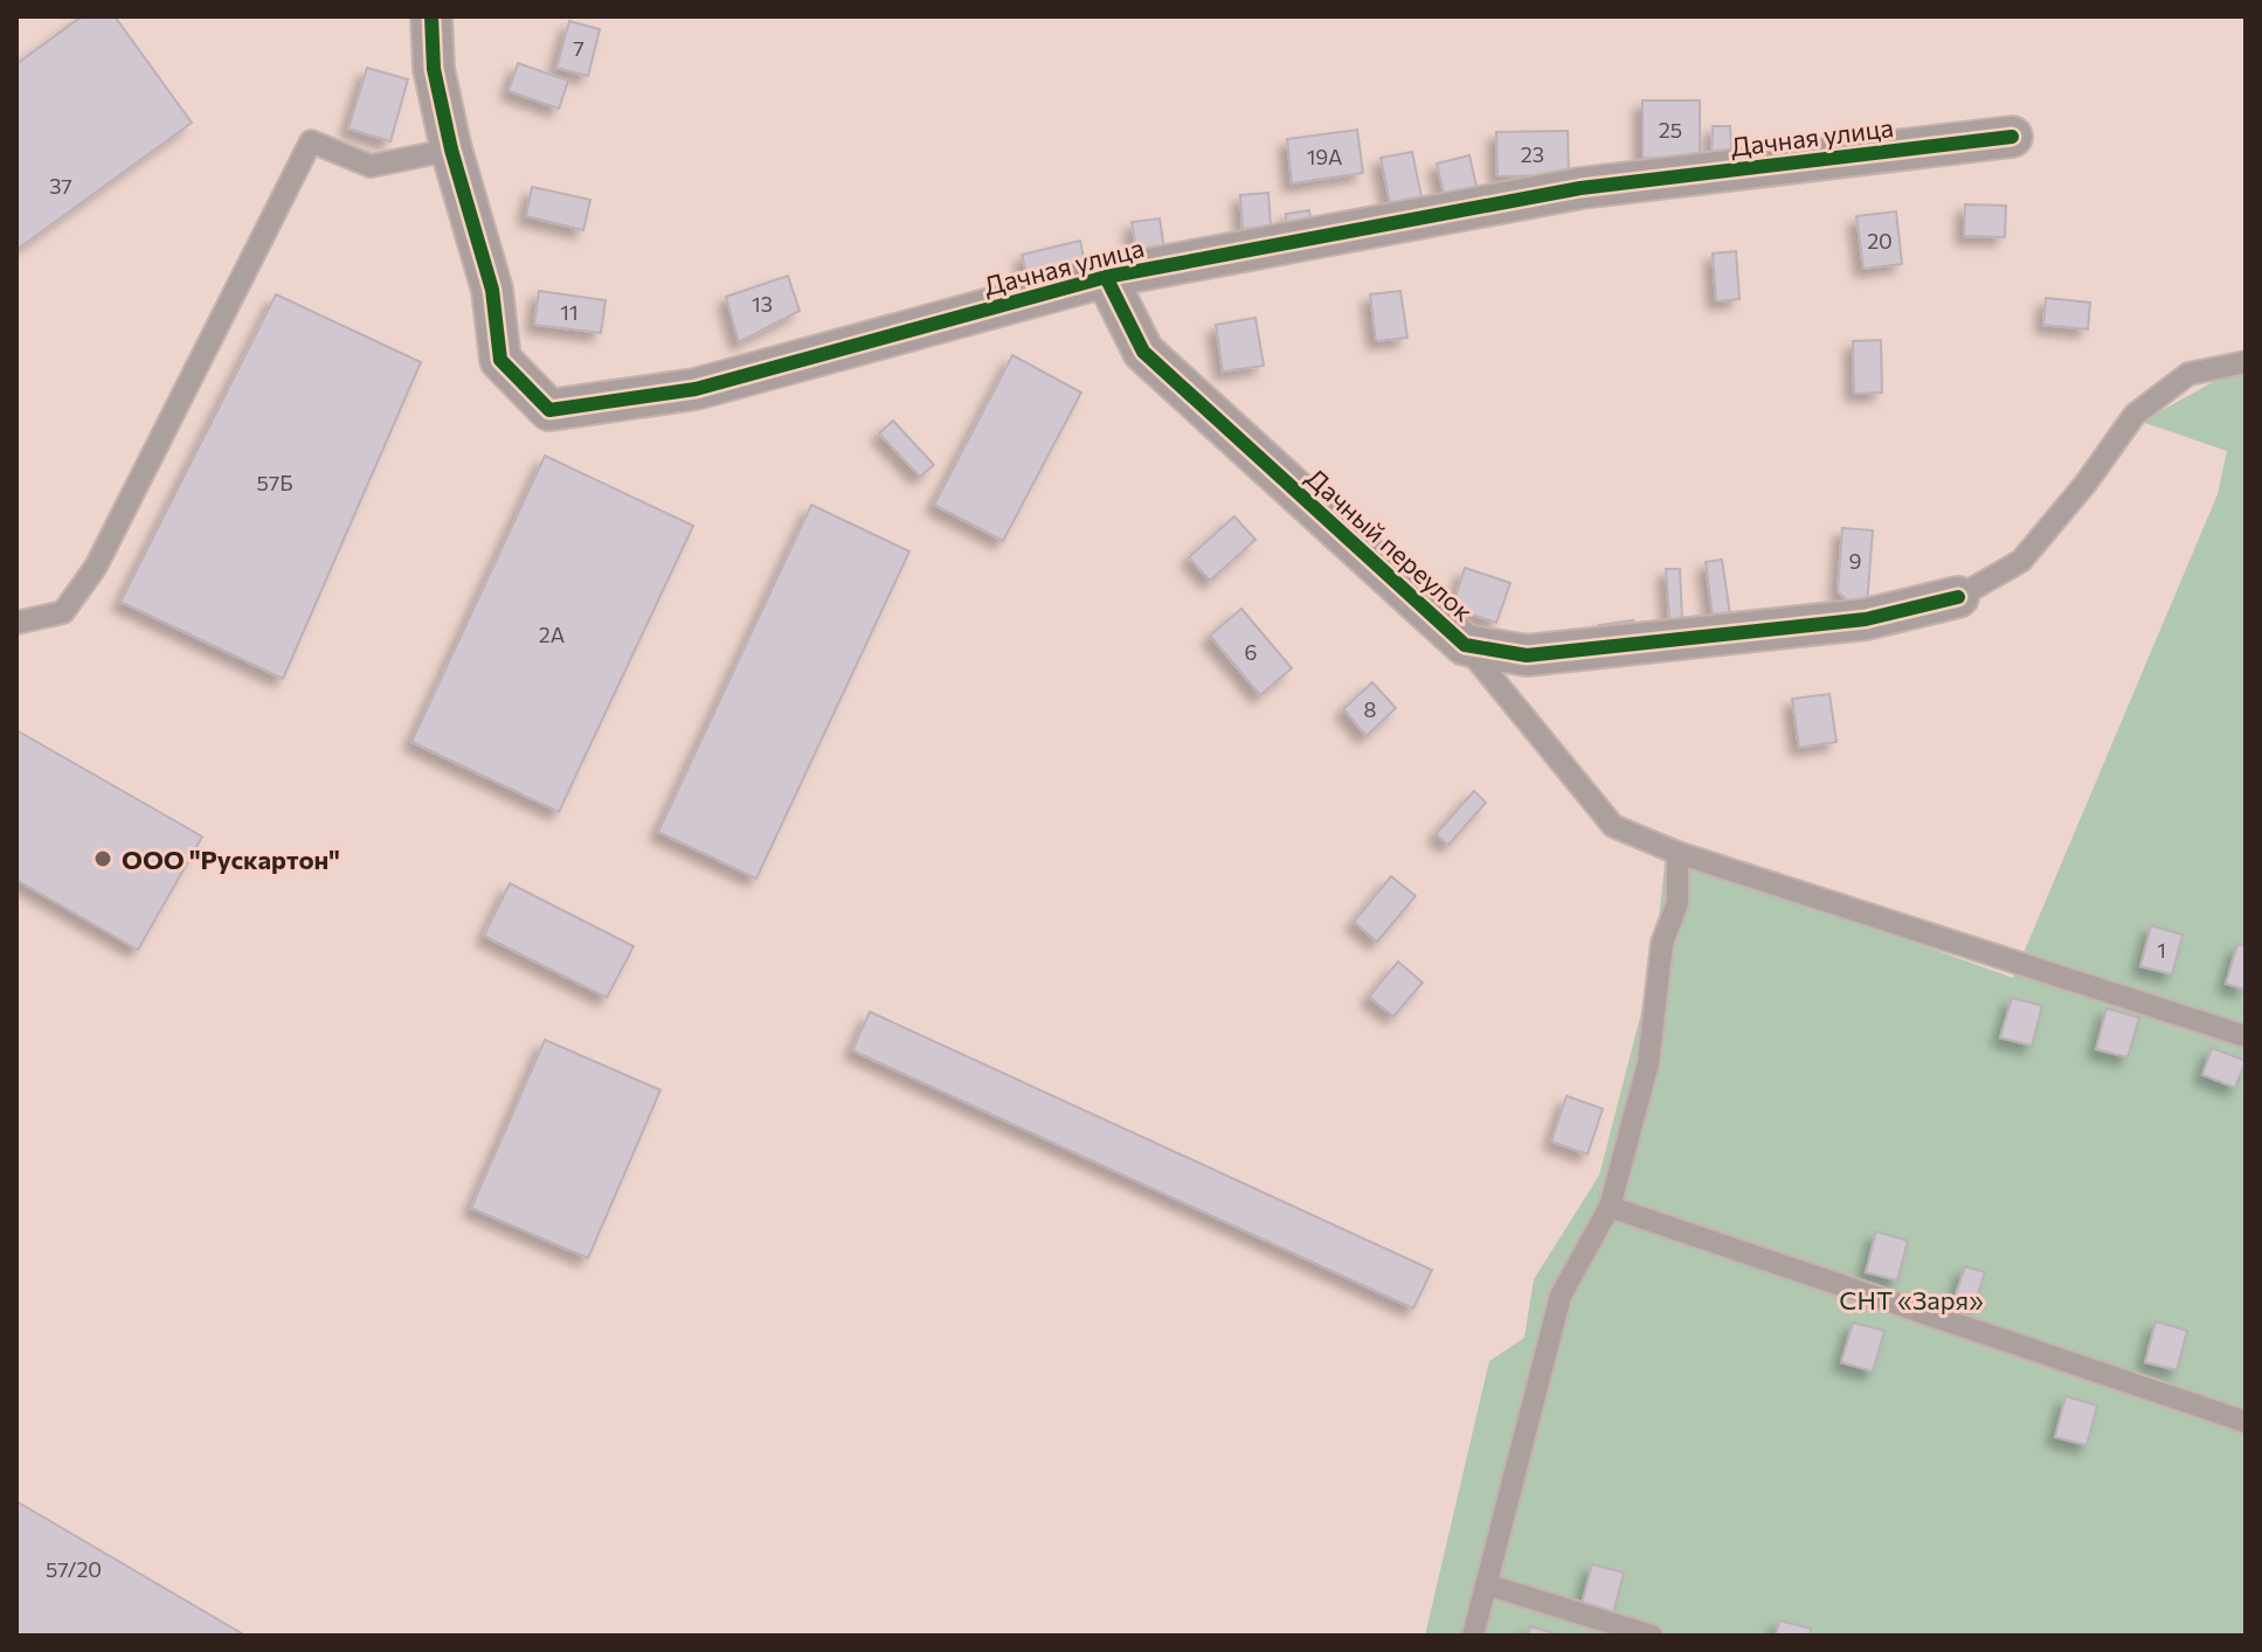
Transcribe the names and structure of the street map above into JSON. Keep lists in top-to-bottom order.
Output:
{
  "streets": {
    "street": ["Дачная улица", "Дачный переулок"]
  },
  "crossings": [
    ["Дачная улица", "Дачный переулок"]
  ],
  "parks": ["СНТ «Заря»"],
  "places": ["ООО \"Рускартон\""],
  "house_numbers": [
    "7",
    "25",
    "23",
    "19А",
    "37",
    "20",
    "13",
    "11",
    "57Б",
    "9",
    "2А",
    "6",
    "8",
    "1",
    "57/20"
  ]
}
